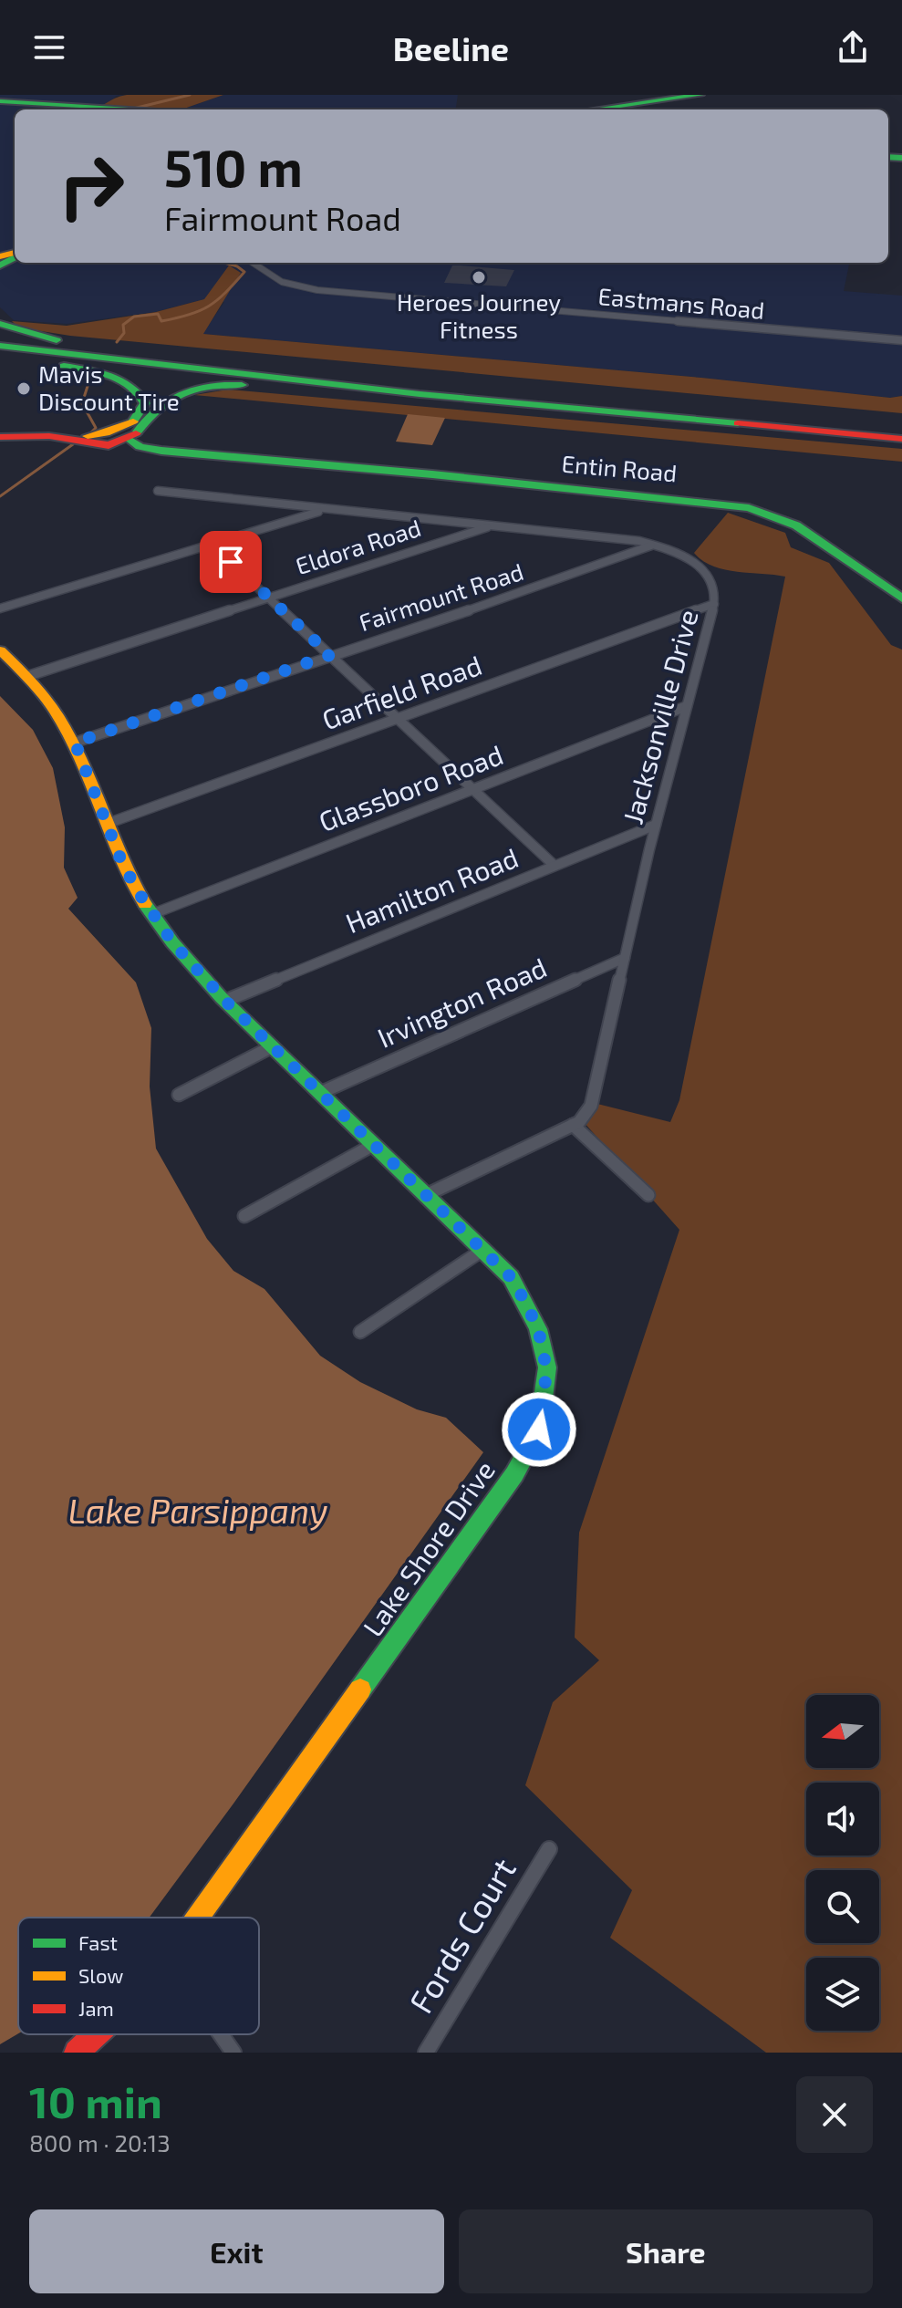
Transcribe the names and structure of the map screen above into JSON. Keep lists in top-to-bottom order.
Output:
{
  "streets": {
    "main road": ["Entin Road", "Lake Shore Drive"],
    "street": [
      "Eastmans Road",
      "Eldora Road",
      "Fairmount Road",
      "Garfield Road",
      "Jacksonville Drive",
      "Glassboro Road",
      "Hamilton Road",
      "Irvington Road",
      "Fords Court"
    ]
  },
  "crossings": [
    ["Eldora Road", "Jacksonville Drive"],
    ["Eldora Road", "Lake Shore Drive"],
    ["Fairmount Road", "Jacksonville Drive"],
    ["Fairmount Road", "Lake Shore Drive"],
    ["Garfield Road", "Jacksonville Drive"],
    ["Garfield Road", "Lake Shore Drive"],
    ["Jacksonville Drive", "Glassboro Road"],
    ["Jacksonville Drive", "Hamilton Road"],
    ["Jacksonville Drive", "Irvington Road"],
    ["Jacksonville Drive", "Lake Shore Drive"],
    ["Glassboro Road", "Lake Shore Drive"],
    ["Hamilton Road", "Lake Shore Drive"],
    ["Irvington Road", "Lake Shore Drive"]
  ],
  "water": ["Lake Parsippany"],
  "places": ["Heroes Journey Fitness", "Mavis Discount Tire"],
  "legend": ["Fast", "Slow", "Jam"],
  "north": "left",
  "page": {
    "header": "Beeline",
    "turn": ["510 m", "Fairmount Road"],
    "heading": ["10 min", "800 m · 20:13"],
    "buttons": ["Exit", "Share"]
  }
}
